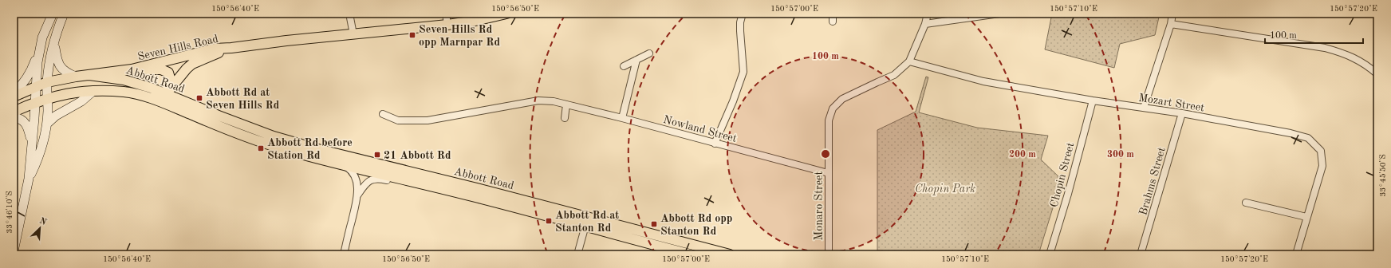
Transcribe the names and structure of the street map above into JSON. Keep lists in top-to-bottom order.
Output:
{
  "streets": {
    "main road": ["Seven Hills Road", "Abbott Road"],
    "street": [
      "Mozart Street",
      "Nowland Street",
      "Chopin Street",
      "Brahms Street",
      "Monaro Street"
    ]
  },
  "crossings": [
    ["Seven Hills Road", "Abbott Road"],
    ["Mozart Street", "Chopin Street"],
    ["Mozart Street", "Brahms Street"],
    ["Mozart Street", "Monaro Street"],
    ["Nowland Street", "Monaro Street"]
  ],
  "parks": ["Chopin Park"],
  "places": {
    "transit": [
      "Seven Hills Rd opp Marnpar Rd",
      "Abbott Rd at Seven Hills Rd",
      "Abbott Rd before Station Rd",
      "21 Abbott Rd",
      "Abbott Rd at Stanton Rd",
      "Abbott Rd opp Stanton Rd"
    ]
  },
  "scale_bar": "100 m",
  "north": "top right",
  "coordinates": [
    "150°56'40\"E",
    "150°56'50\"E",
    "150°57'00\"E",
    "150°57'10\"E",
    "150°57'20\"E",
    "33°45'50\"S",
    "33°46'10\"S"
  ],
  "rings": ["100 m", "200 m", "300 m"]
}
